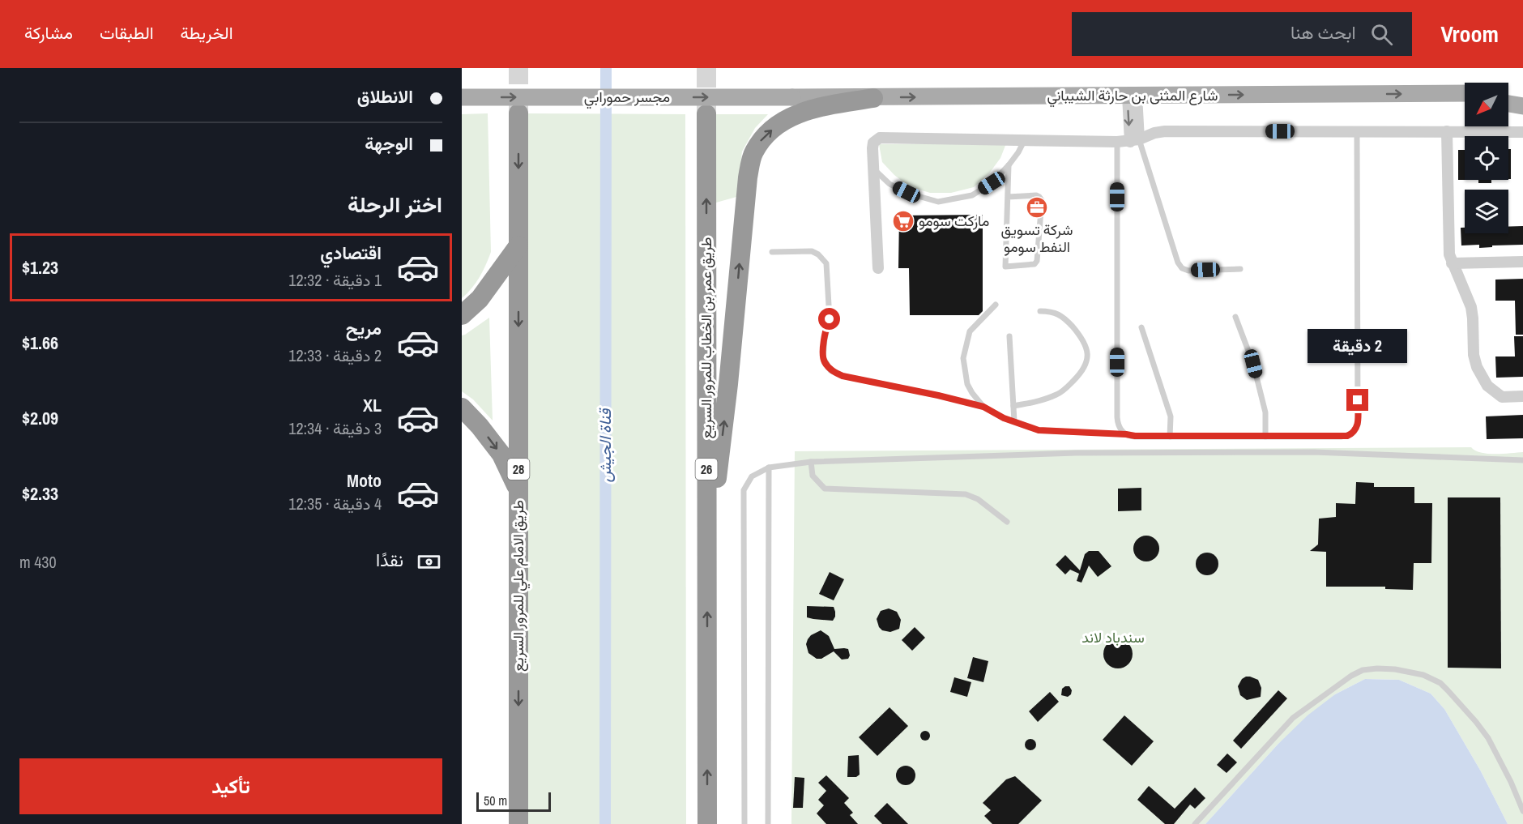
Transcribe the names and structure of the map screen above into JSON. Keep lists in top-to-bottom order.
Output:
{
  "streets": {
    "highway": [
      "طريق عمر بن الخطاب للمرور السريع",
      "28",
      "26",
      "طريق الامام علي للمرور السريع"
    ],
    "main road": ["شارع المثنى بن حارثة الشيباني", "مجسر حمورابي"]
  },
  "crossings": [
    ["شارع المثنى بن حارثة الشيباني", "مجسر حمورابي"]
  ],
  "one_way": [
    "شارع المثنى بن حارثة الشيباني",
    "مجسر حمورابي",
    "طريق عمر بن الخطاب للمرور السريع",
    "طريق الامام علي للمرور السريع"
  ],
  "water": ["قناة الجيش"],
  "parks": ["سندباد لاند"],
  "places": {
    "office": ["شركة تسويق النفط سومو"],
    "supermarket": ["ماركت سومو"]
  },
  "scale_bar": "50 m",
  "north": "bottom left",
  "page": {
    "header": "Vroom",
    "search": "ابحث هنا",
    "nav": ["الخريطة", "الطبقات", "مشاركة"],
    "banner": ["الانطلاق", "الوجهة"],
    "heading": "اختر الرحلة",
    "list": [
      {
        "name": "اقتصادي",
        "note": "1 دقيقة · 12:32",
        "value": "$1.23"
      },
      {
        "name": "مريح",
        "note": "2 دقيقة · 12:33",
        "value": "$1.66"
      },
      {
        "name": "XL",
        "note": "3 دقيقة · 12:34",
        "value": "$2.09"
      },
      {
        "name": "Moto",
        "note": "4 دقيقة · 12:35",
        "value": "$2.33"
      }
    ],
    "bubble": "2 دقيقة",
    "pay": ["نقدًا", "430 m"],
    "buttons": "تأكيد",
    "scale": "50 m"
  }
}
